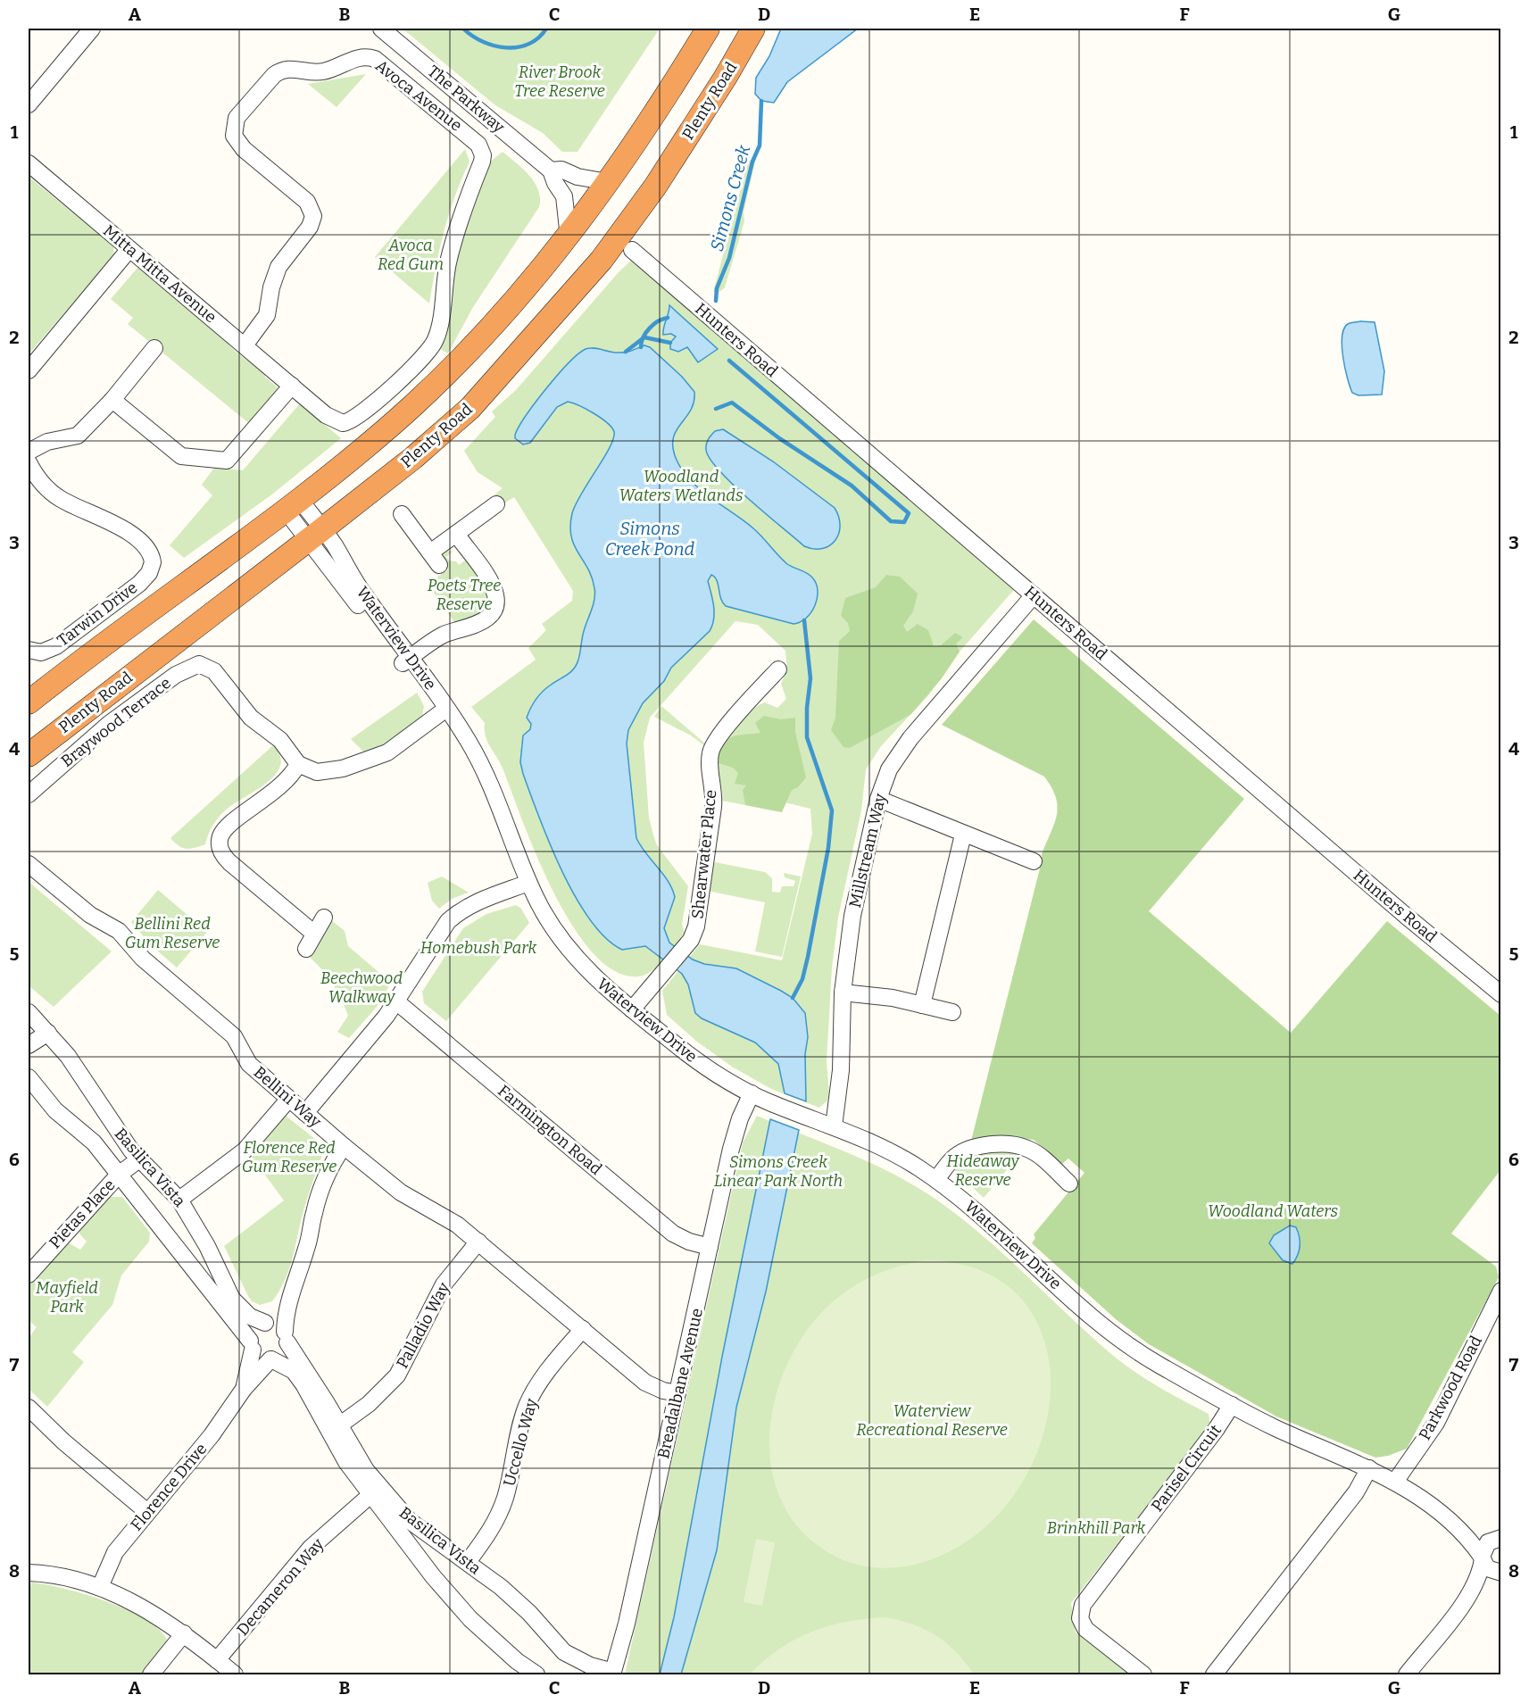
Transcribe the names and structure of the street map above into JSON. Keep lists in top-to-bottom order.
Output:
{
  "streets": {
    "highway": ["Plenty Road"],
    "street": [
      "Avoca Avenue",
      "The Parkway",
      "Mitta Mitta Avenue",
      "Hunters Road",
      "Tarwin Drive",
      "Waterview Drive",
      "Braywood Terrace",
      "Millstream Way",
      "Shearwater Place",
      "Bellini Way",
      "Farmington Road",
      "Basilica Vista",
      "Pietas Place",
      "Palladio Way",
      "Breadalbane Avenue",
      "Parkwood Road",
      "Uccello Way",
      "Parisel Circuit",
      "Florence Drive",
      "Decameron Way"
    ]
  },
  "crossings": [
    ["Avoca Avenue", "Mitta Mitta Avenue"],
    ["Plenty Road", "Waterview Drive"],
    ["Hunters Road", "Millstream Way"],
    ["Waterview Drive", "Millstream Way"],
    ["Waterview Drive", "Shearwater Place"],
    ["Waterview Drive", "Breadalbane Avenue"],
    ["Waterview Drive", "Parkwood Road"],
    ["Waterview Drive", "Parisel Circuit"],
    ["Bellini Way", "Palladio Way"],
    ["Bellini Way", "Breadalbane Avenue"],
    ["Bellini Way", "Uccello Way"],
    ["Farmington Road", "Breadalbane Avenue"],
    ["Basilica Vista", "Pietas Place"],
    ["Basilica Vista", "Palladio Way"],
    ["Basilica Vista", "Breadalbane Avenue"],
    ["Basilica Vista", "Uccello Way"],
    ["Basilica Vista", "Florence Drive"],
    ["Basilica Vista", "Decameron Way"]
  ],
  "water": ["Simons Creek", "Simons Creek Pond"],
  "parks": [
    "River Brook Tree Reserve",
    "Avoca Red Gum",
    "Woodland Waters Wetlands",
    "Poets Tree Reserve",
    "Bellini Red Gum Reserve",
    "Homebush Park",
    "Beechwood Walkway",
    "Florence Red Gum Reserve",
    "Hideaway Reserve",
    "Simons Creek Linear Park North",
    "Woodland Waters",
    "Mayfield Park",
    "Waterview Recreational Reserve",
    "Brinkhill Park"
  ],
  "grid": {
    "columns": [
      "A",
      "B",
      "C",
      "D",
      "E",
      "F",
      "G"
    ],
    "rows": [
      "1",
      "2",
      "3",
      "4",
      "5",
      "6",
      "7",
      "8"
    ]
  }
}
